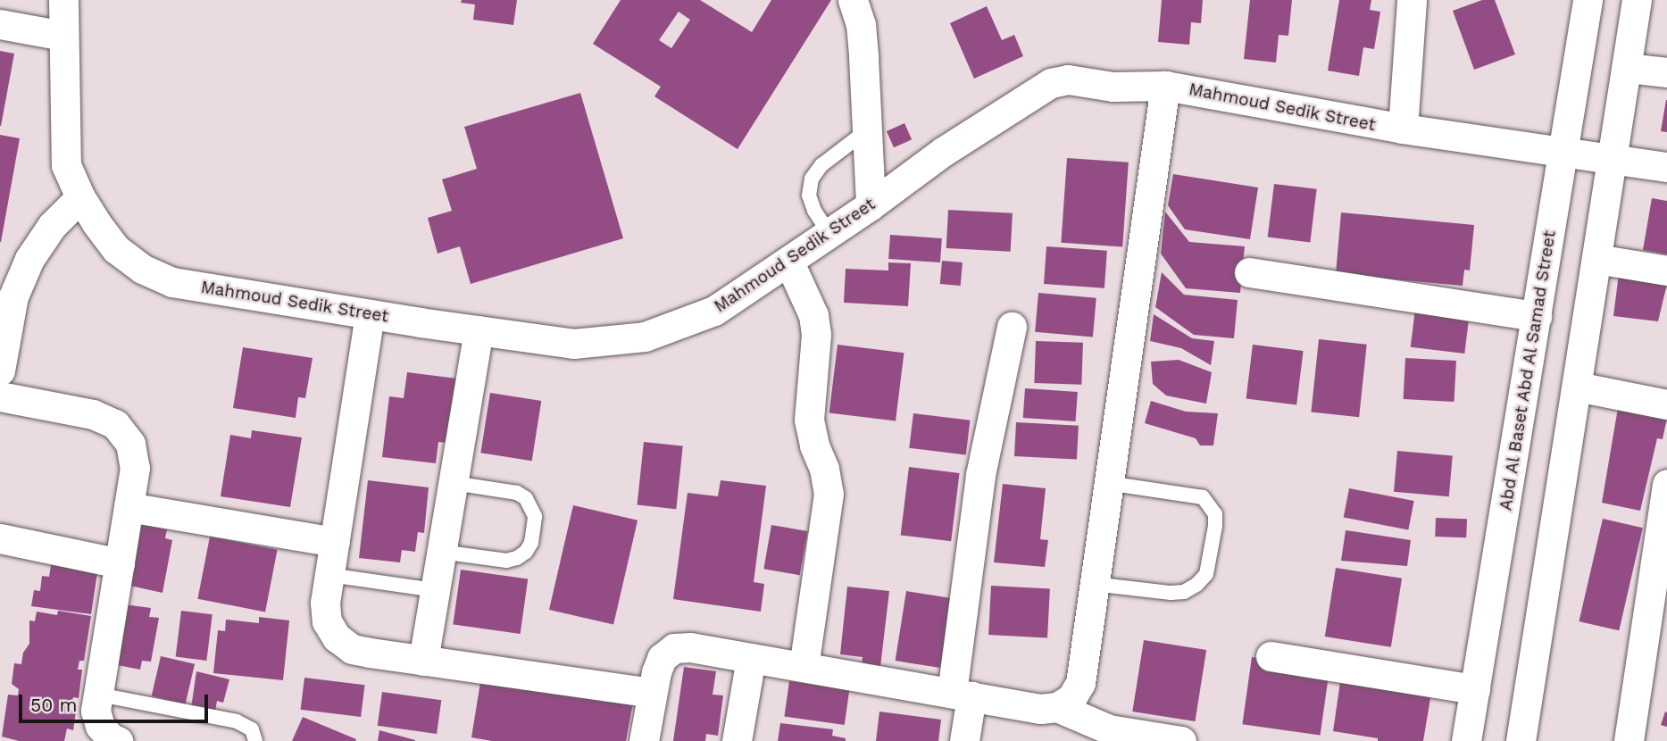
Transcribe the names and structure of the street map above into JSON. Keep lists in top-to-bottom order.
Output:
{
  "streets": {
    "street": ["Mahmoud Sedik Street", "Abd Al Baset Abd Al Samad Street"]
  },
  "crossings": [
    ["Mahmoud Sedik Street", "Abd Al Baset Abd Al Samad Street"]
  ],
  "scale_bar": "50 m"
}
